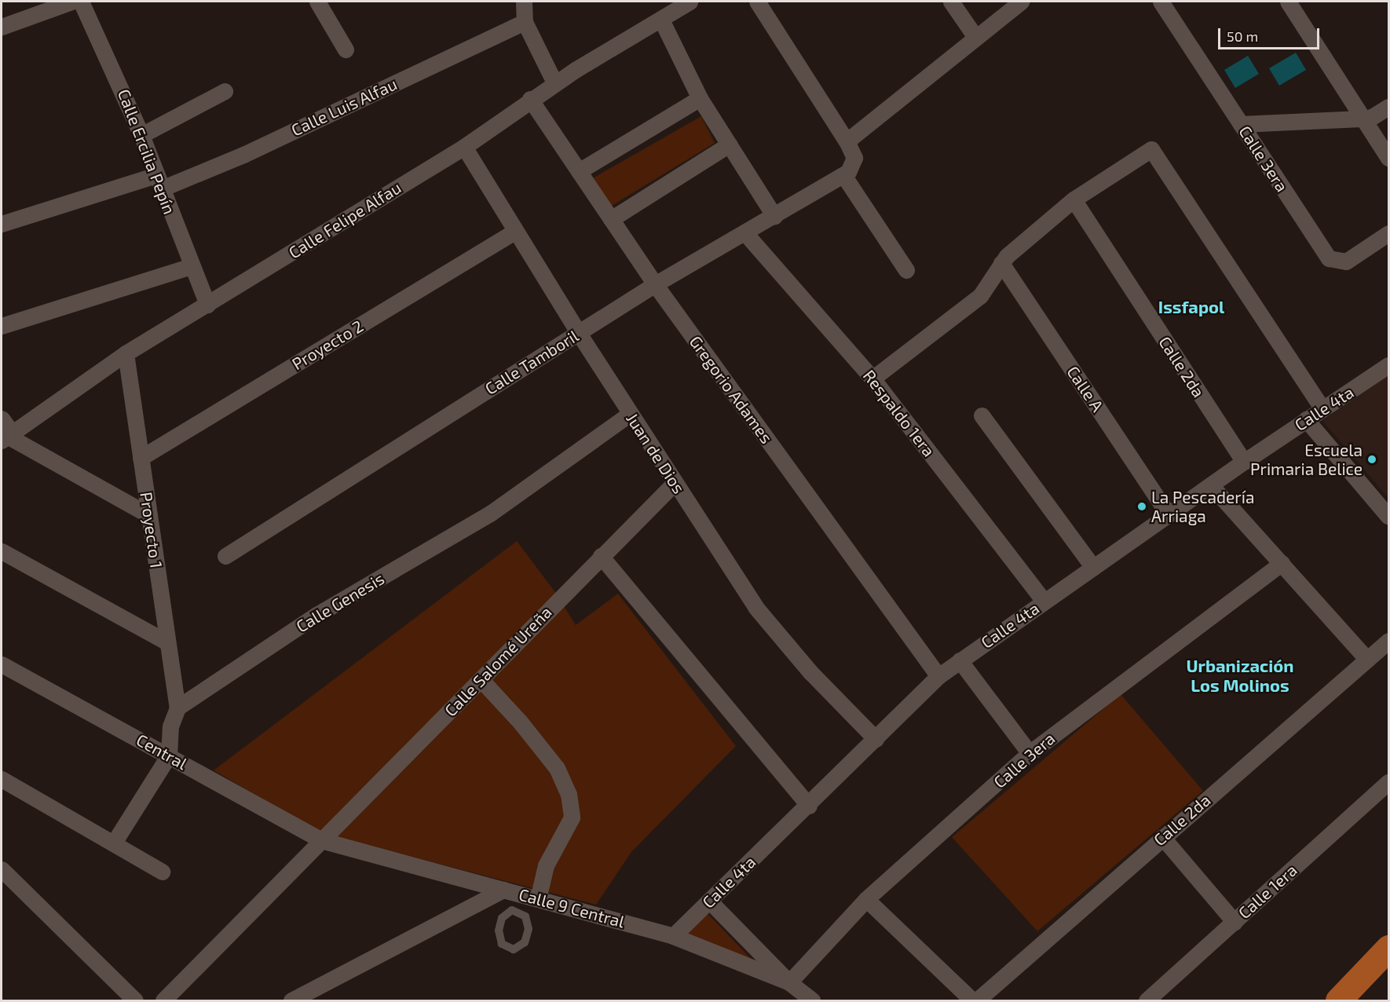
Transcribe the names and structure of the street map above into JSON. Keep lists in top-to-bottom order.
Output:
{
  "streets": {
    "street": [
      "Calle Luis Alfau",
      "Calle Ercilia Pepín",
      "Calle 3era",
      "Calle Felipe Alfau",
      "Proyecto 2",
      "Calle Tamboril",
      "Calle 2da",
      "Calle A",
      "Gregorio Adames",
      "Calle 4ta",
      "Respaldo 1era",
      "Juan de Dios",
      "Proyecto 1",
      "Calle Genesis",
      "Calle Salomé Ureña",
      "Central",
      "Calle 1era",
      "Calle 9 Central"
    ]
  },
  "crossings": [
    ["Calle Luis Alfau", "Calle Ercilia Pepín"],
    ["Calle Ercilia Pepín", "Calle Felipe Alfau"],
    ["Calle 3era", "Calle 9 Central"],
    ["Calle Felipe Alfau", "Gregorio Adames"],
    ["Calle Felipe Alfau", "Juan de Dios"],
    ["Calle Felipe Alfau", "Proyecto 1"],
    ["Proyecto 2", "Juan de Dios"],
    ["Proyecto 2", "Proyecto 1"],
    ["Calle Tamboril", "Gregorio Adames"],
    ["Calle Tamboril", "Respaldo 1era"],
    ["Calle Tamboril", "Juan de Dios"],
    ["Calle 2da", "Calle 4ta"],
    ["Calle A", "Calle 4ta"],
    ["Gregorio Adames", "Calle 4ta"],
    ["Calle 4ta", "Respaldo 1era"],
    ["Calle 4ta", "Juan de Dios"],
    ["Calle 4ta", "Calle 9 Central"],
    ["Juan de Dios", "Calle Genesis"],
    ["Juan de Dios", "Calle Salomé Ureña"],
    ["Proyecto 1", "Calle Genesis"],
    ["Calle Salomé Ureña", "Central"],
    ["Calle Salomé Ureña", "Calle 9 Central"],
    ["Central", "Calle 9 Central"]
  ],
  "districts": ["Issfapol", "Urbanización Los Molinos"],
  "places": ["Escuela Primaria Belice", "La Pescadería Arriaga"],
  "scale_bar": "50 m"
}
